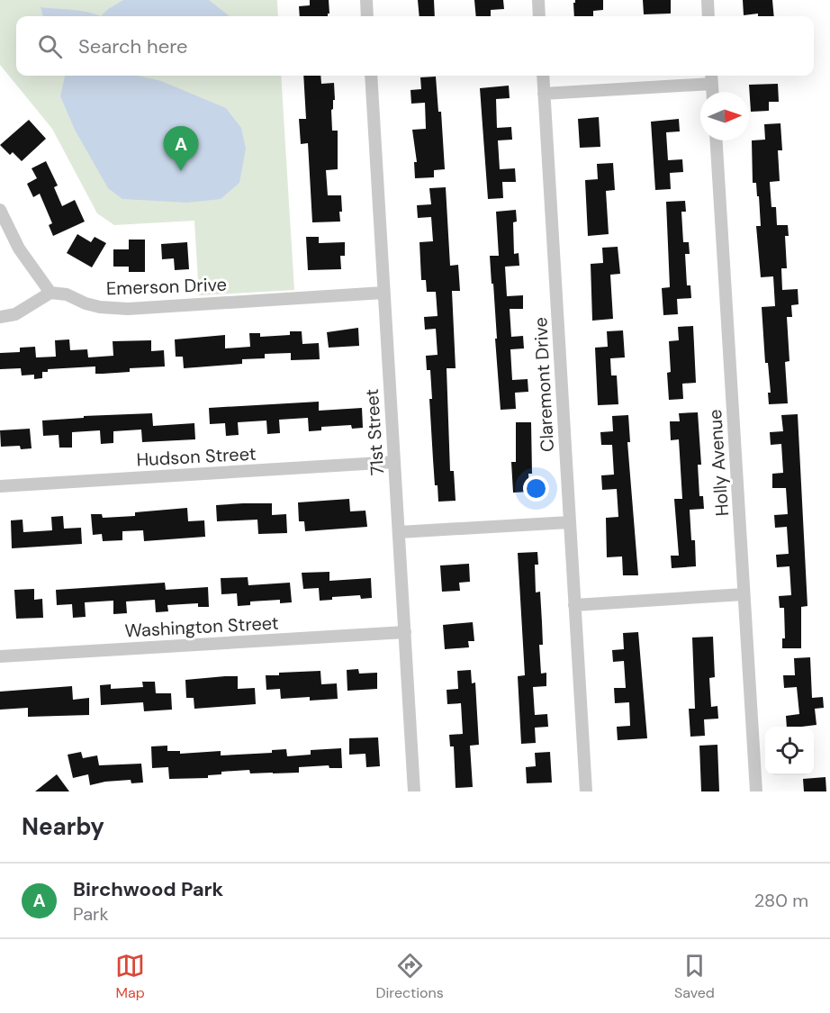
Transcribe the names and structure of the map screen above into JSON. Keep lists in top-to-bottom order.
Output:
{
  "streets": {
    "street": [
      "Emerson Drive",
      "Claremont Drive",
      "71st Street",
      "Hudson Street",
      "Holly Avenue",
      "Washington Street"
    ]
  },
  "crossings": [
    ["Emerson Drive", "71st Street"],
    ["71st Street", "Hudson Street"],
    ["71st Street", "Washington Street"]
  ],
  "north": "right",
  "page": {
    "search": "Search here",
    "pins": "A",
    "heading": "Nearby",
    "list": [
      {
        "mark": "A",
        "name": "Birchwood Park",
        "note": "Park",
        "value": "280 m"
      }
    ],
    "nav": ["Map", "Directions", "Saved"]
  }
}
